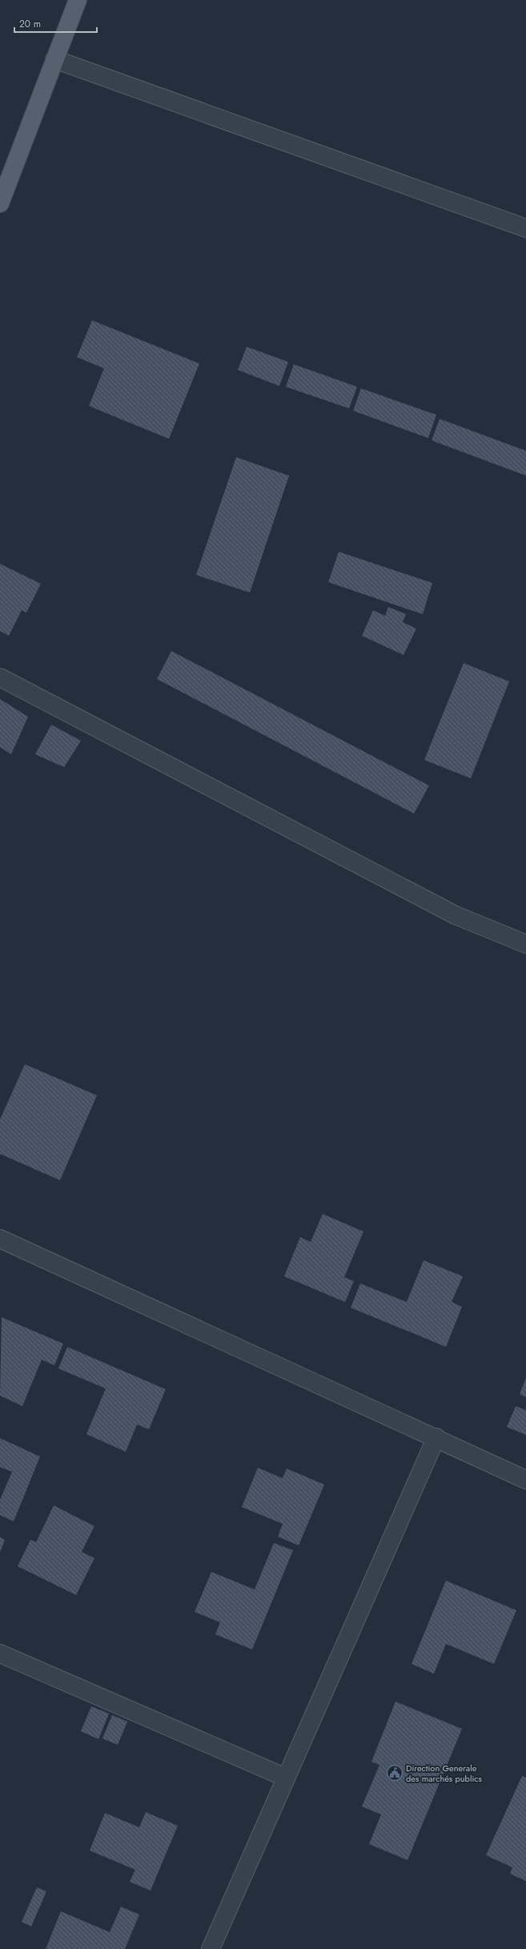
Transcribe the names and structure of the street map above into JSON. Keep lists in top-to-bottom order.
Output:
{
  "places": {
    "public building": ["Direction Generale des marchés publics"]
  },
  "scale_bar": "20 m"
}
